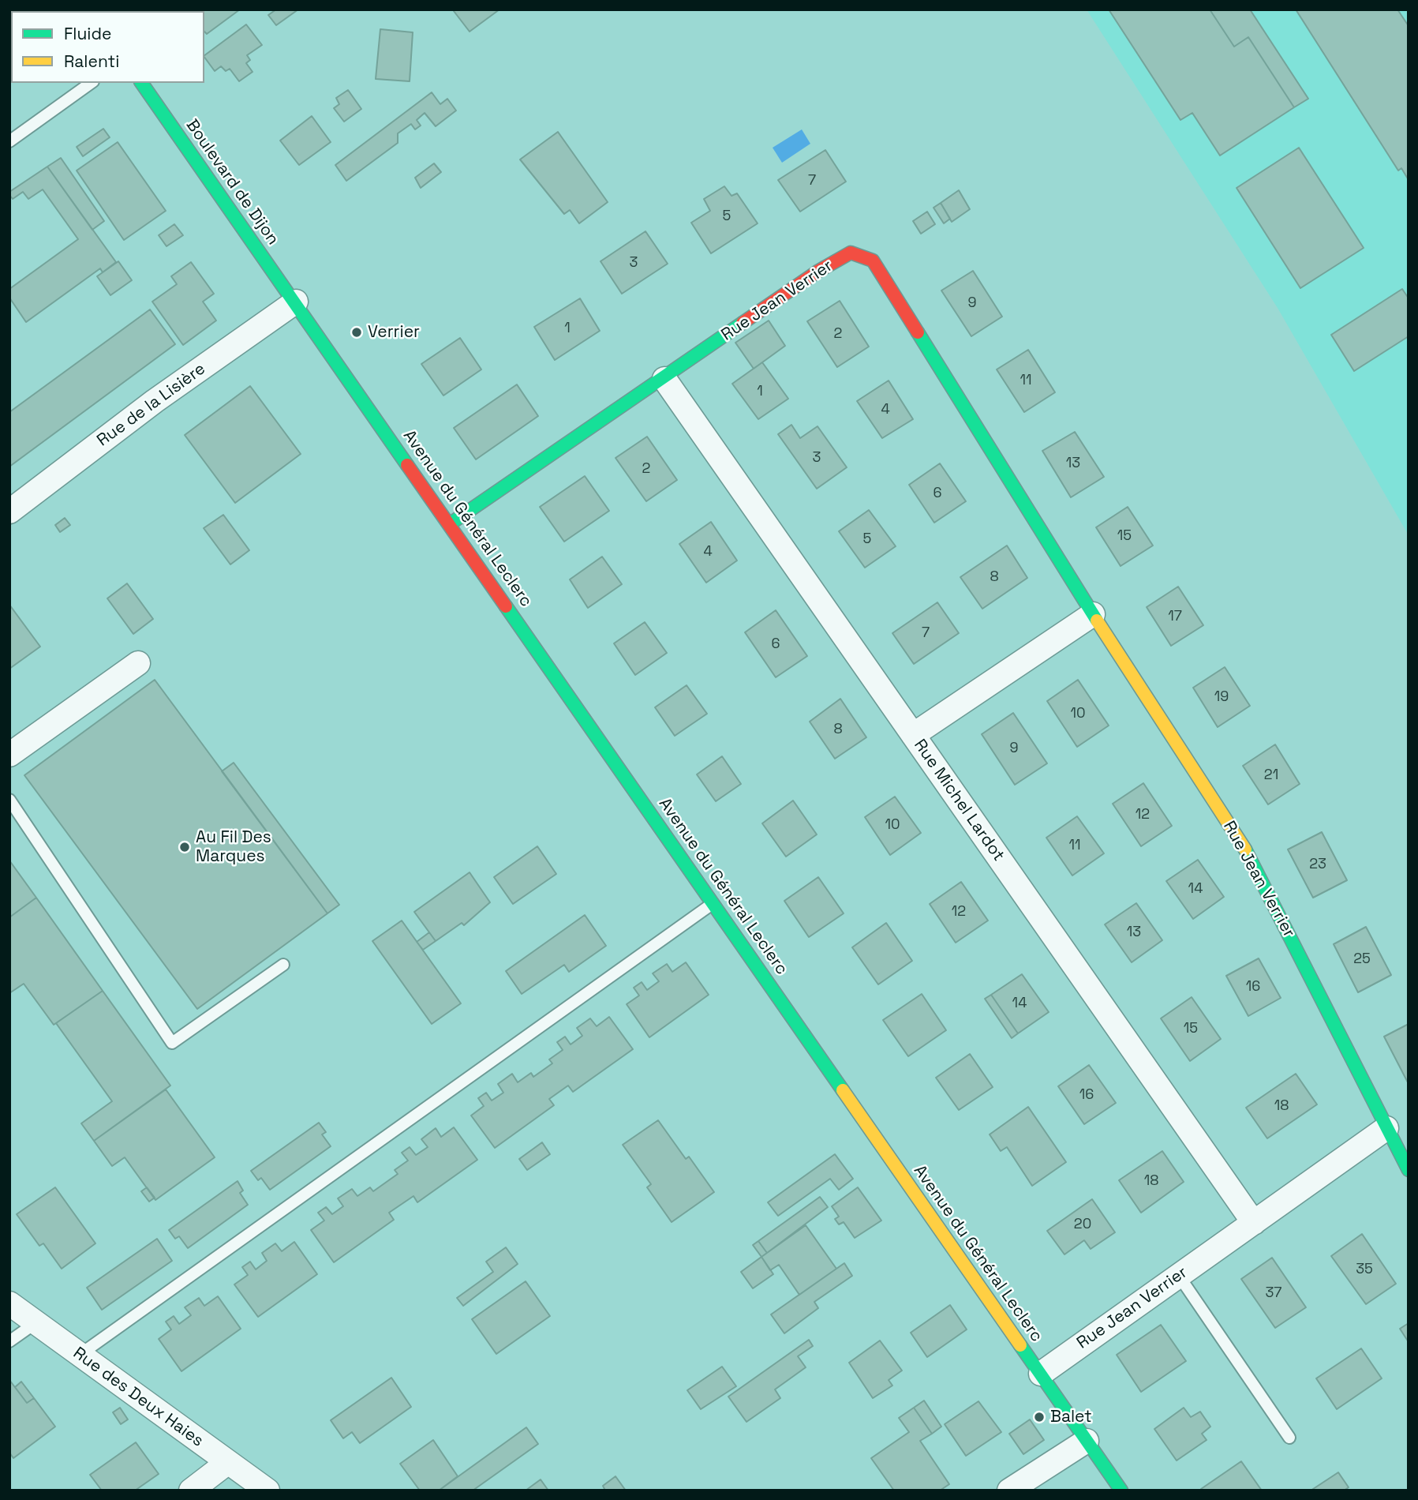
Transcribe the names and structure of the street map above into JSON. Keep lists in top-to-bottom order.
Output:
{
  "streets": {
    "main road": ["Boulevard de Dijon", "Rue Jean Verrier", "Avenue du Général Leclerc"],
    "street": ["Rue de la Lisière", "Rue Michel Lardot", "Rue des Deux Haies"]
  },
  "crossings": [
    ["Boulevard de Dijon", "Rue de la Lisière"],
    ["Boulevard de Dijon", "Avenue du Général Leclerc"],
    ["Rue Jean Verrier", "Avenue du Général Leclerc"],
    ["Rue Jean Verrier", "Rue Michel Lardot"],
    ["Rue de la Lisière", "Avenue du Général Leclerc"]
  ],
  "places": ["Verrier", "Au Fil Des Marques", "Balet"],
  "house_numbers": [
    "7",
    "5",
    "3",
    "9",
    "1",
    "2",
    "11",
    "1",
    "4",
    "3",
    "13",
    "2",
    "6",
    "15",
    "5",
    "4",
    "8",
    "17",
    "7",
    "6",
    "19",
    "10",
    "8",
    "9",
    "21",
    "12",
    "10",
    "11",
    "23",
    "14",
    "12",
    "13",
    "25",
    "16",
    "14",
    "15",
    "16",
    "18",
    "18",
    "20",
    "35",
    "37"
  ],
  "legend": ["Fluide", "Ralenti"]
}
